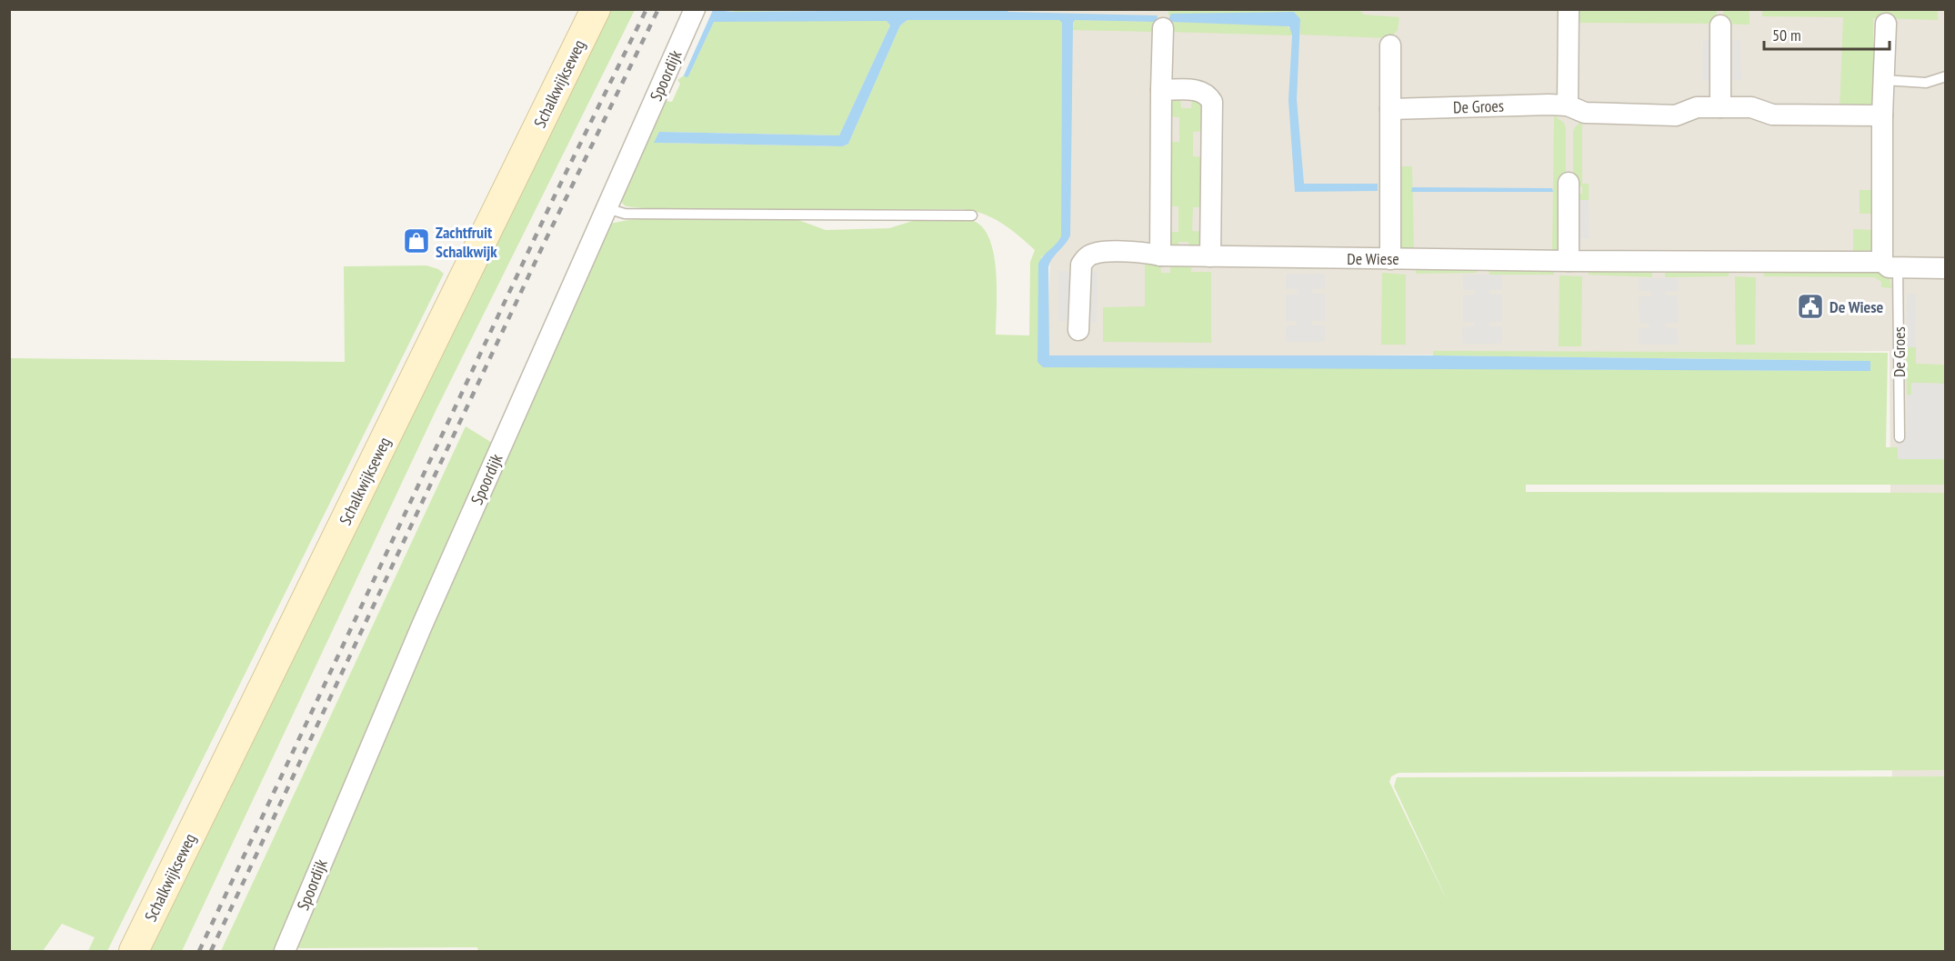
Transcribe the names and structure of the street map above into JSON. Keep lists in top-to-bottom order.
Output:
{
  "streets": {
    "street": [
      "Spoordijk",
      "Schalkwijkseweg",
      "De Groes",
      "De Wiese"
    ]
  },
  "crossings": [
    ["De Groes", "De Wiese"]
  ],
  "places": {
    "shop": ["Zachtfruit Schalkwijk"],
    "public building": ["De Wiese"]
  },
  "scale_bar": "50 m"
}
